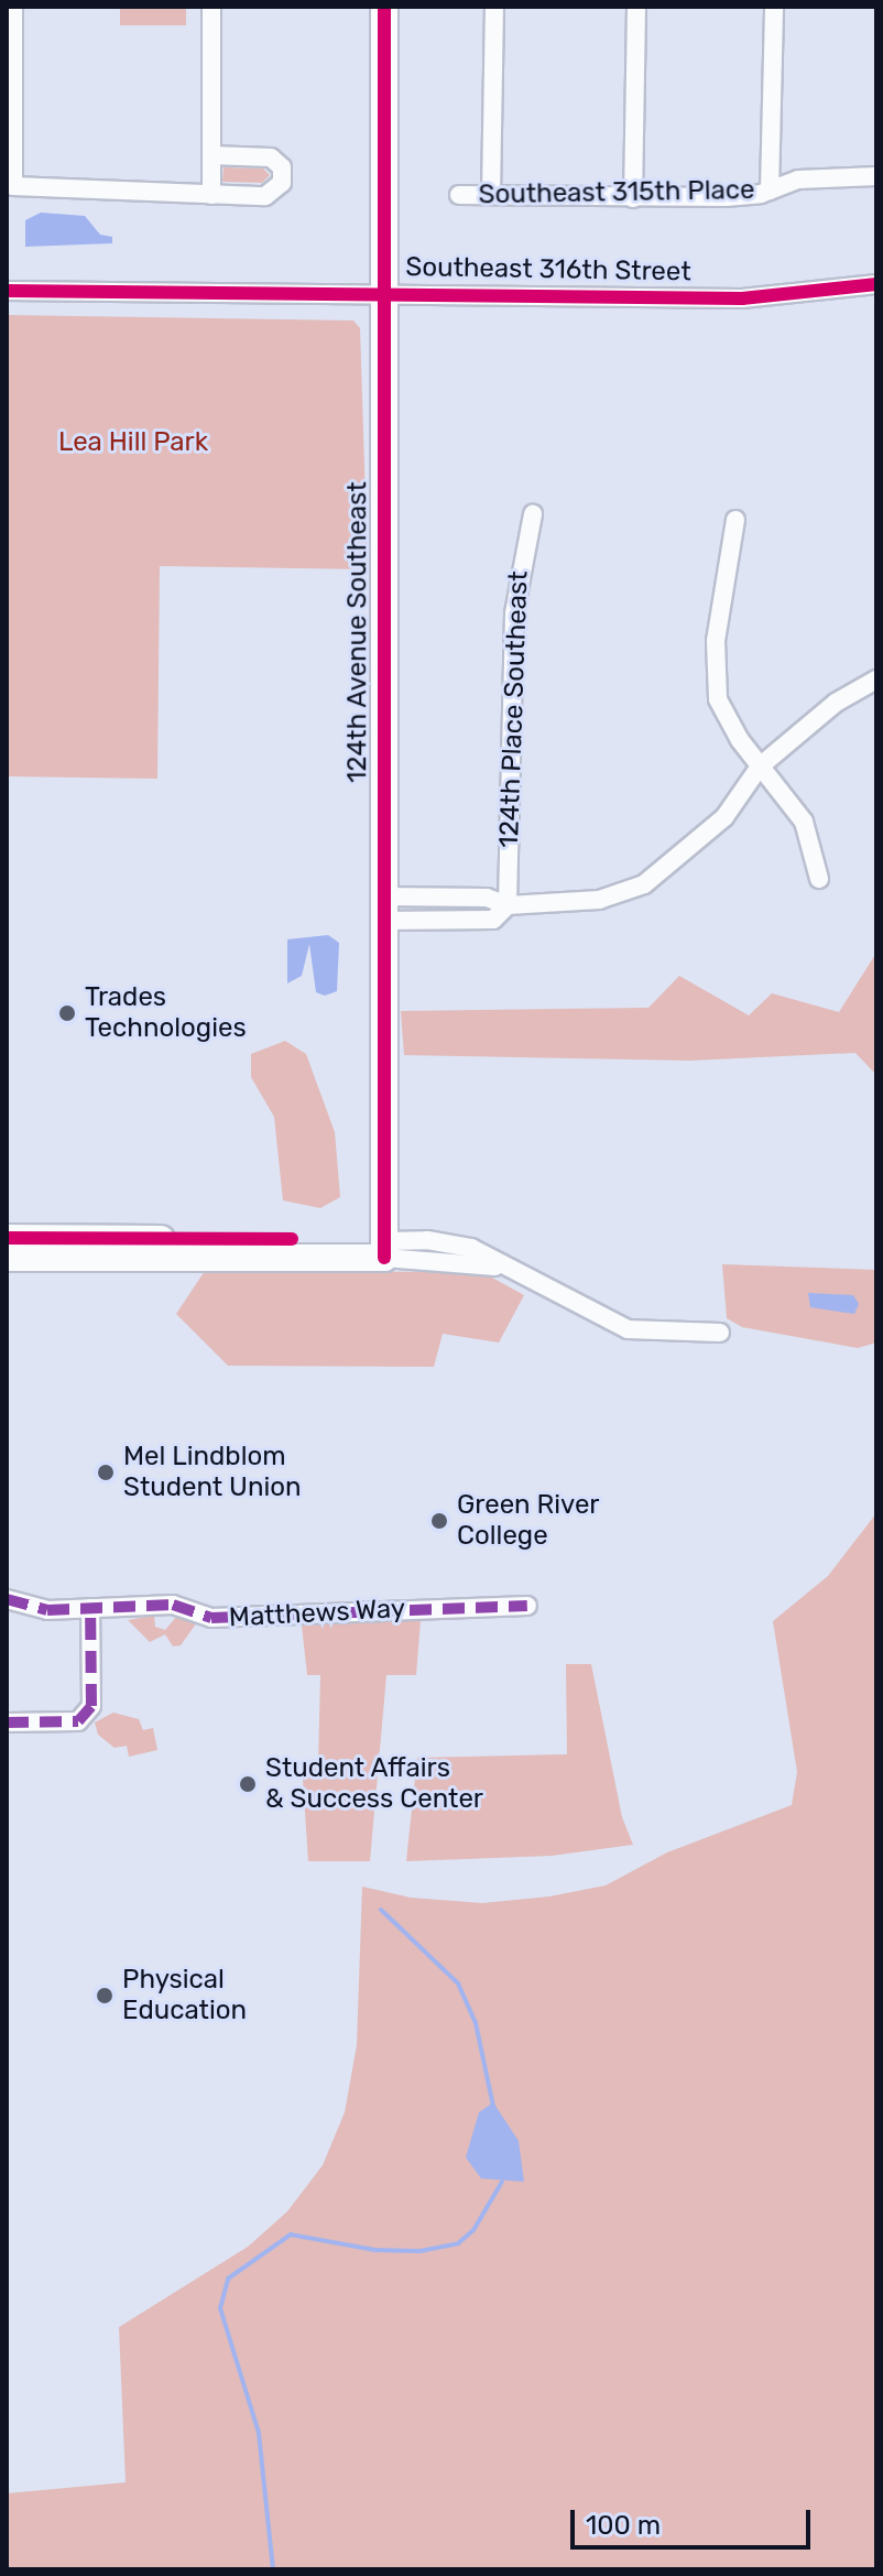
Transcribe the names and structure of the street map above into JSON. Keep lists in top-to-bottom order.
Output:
{
  "streets": {
    "street": [
      "Southeast 315th Place",
      "Southeast 316th Street",
      "124th Avenue Southeast",
      "124th Place Southeast",
      "Matthews Way"
    ]
  },
  "crossings": [
    ["Southeast 316th Street", "124th Avenue Southeast"]
  ],
  "parks": ["Lea Hill Park"],
  "places": [
    "Trades Technologies",
    "Mel Lindblom Student Union",
    "Green River College",
    "Student Affairs & Success Center",
    "Physical Education"
  ],
  "scale_bar": "100 m"
}
